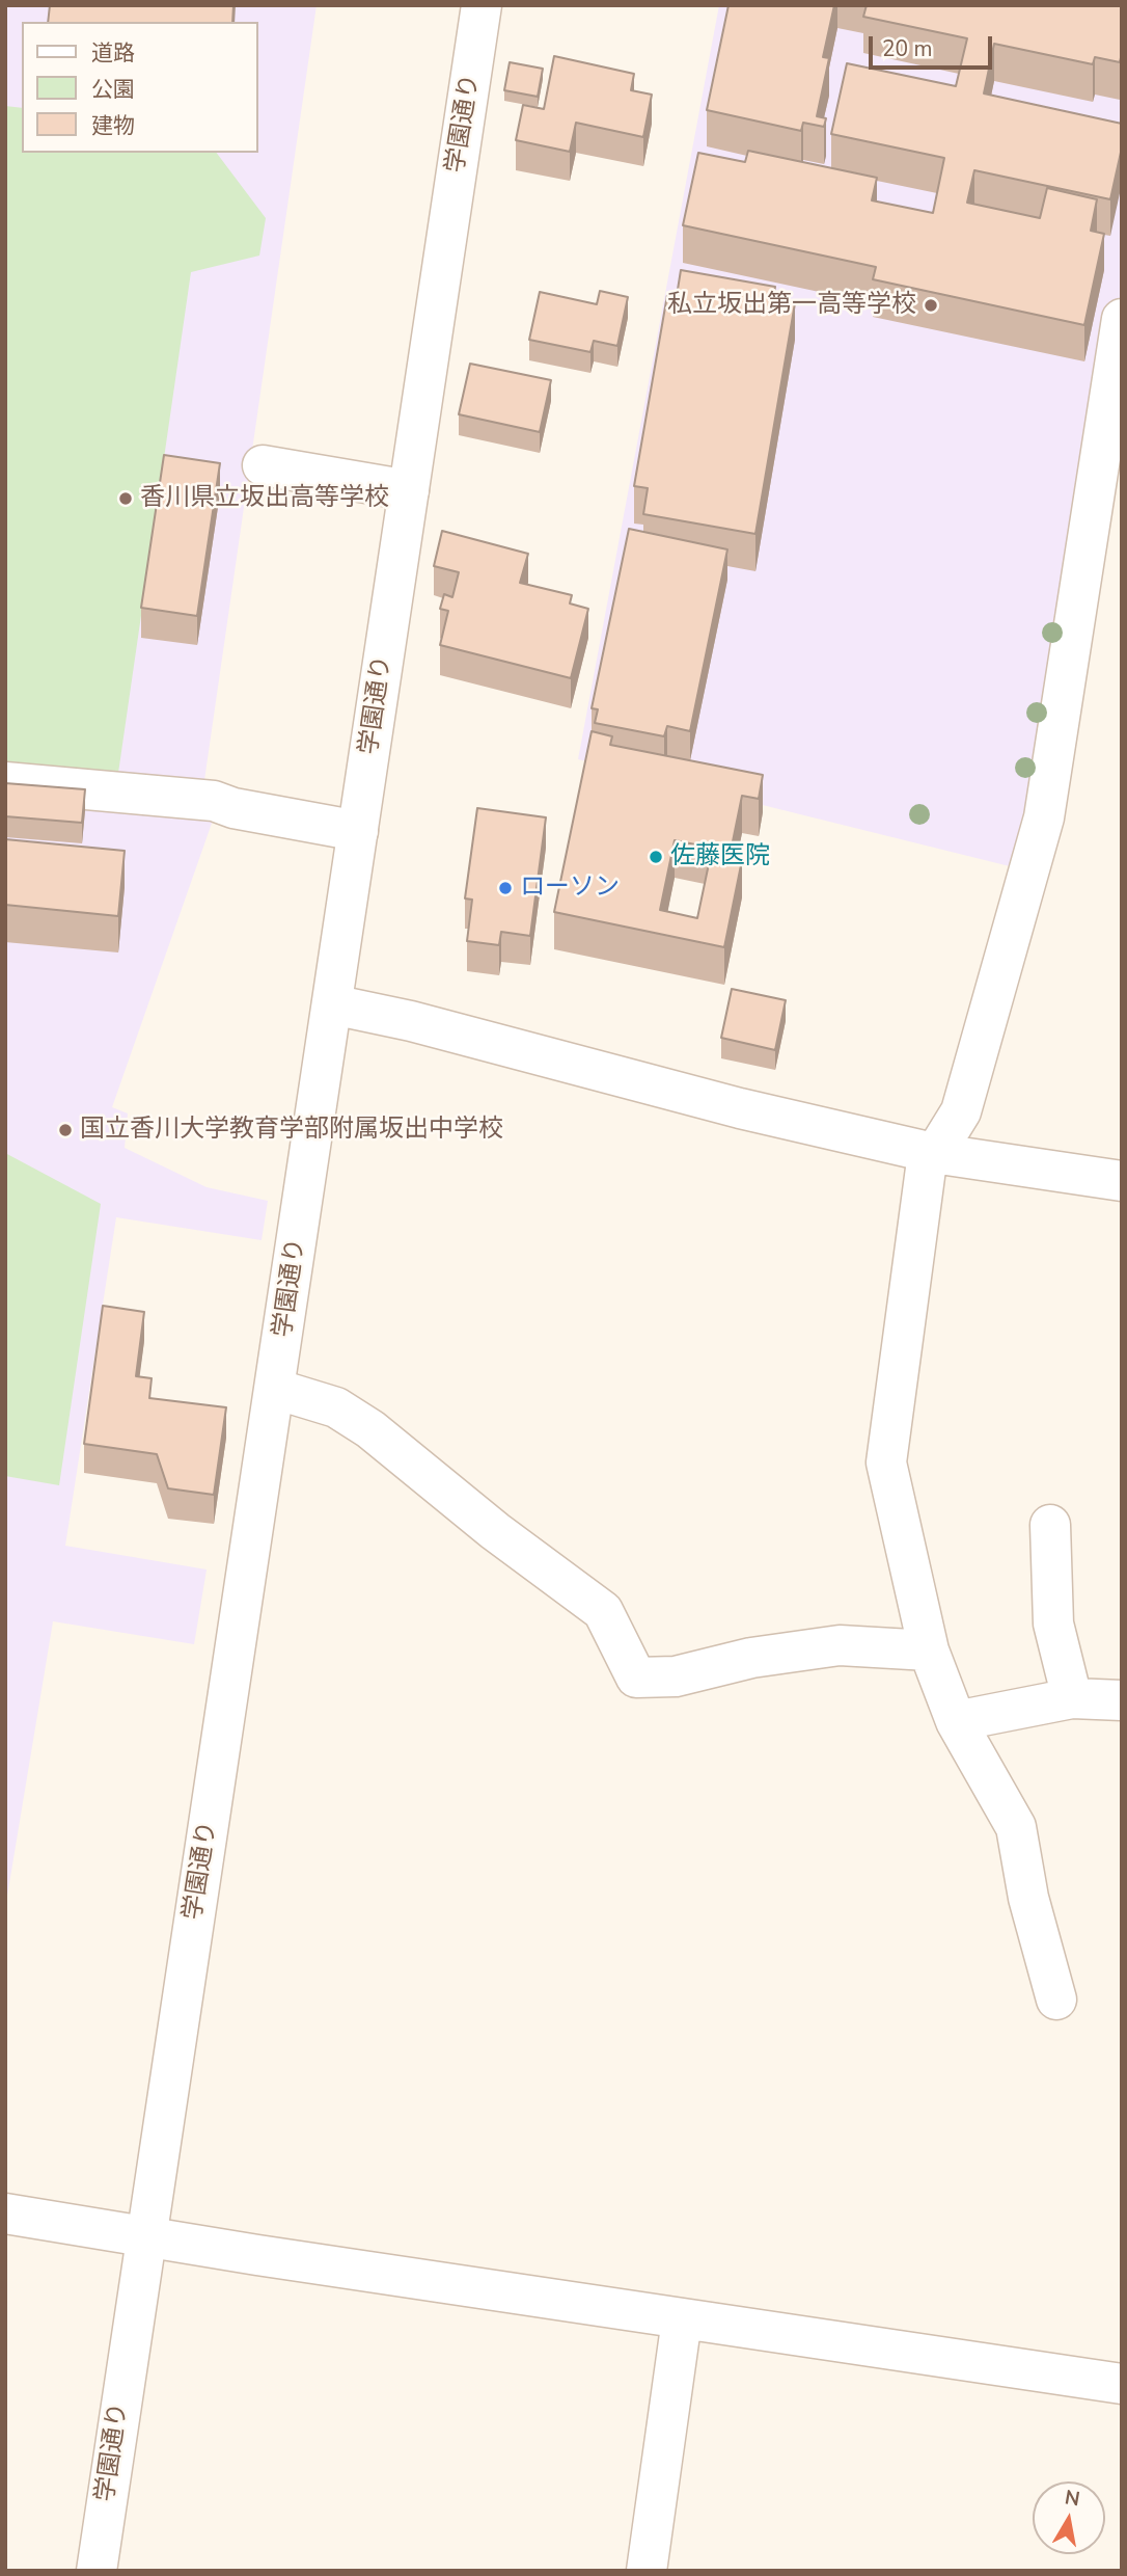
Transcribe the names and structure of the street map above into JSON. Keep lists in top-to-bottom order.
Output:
{
  "streets": {
    "street": ["学園通り"]
  },
  "places": [
    "私立坂出第一高等学校",
    "香川県立坂出高等学校",
    "佐藤医院",
    "ローソン",
    "国立香川大学教育学部附属坂出中学校"
  ],
  "legend": ["道路", "公園", "建物"],
  "scale_bar": "20 m",
  "north": "top"
}
